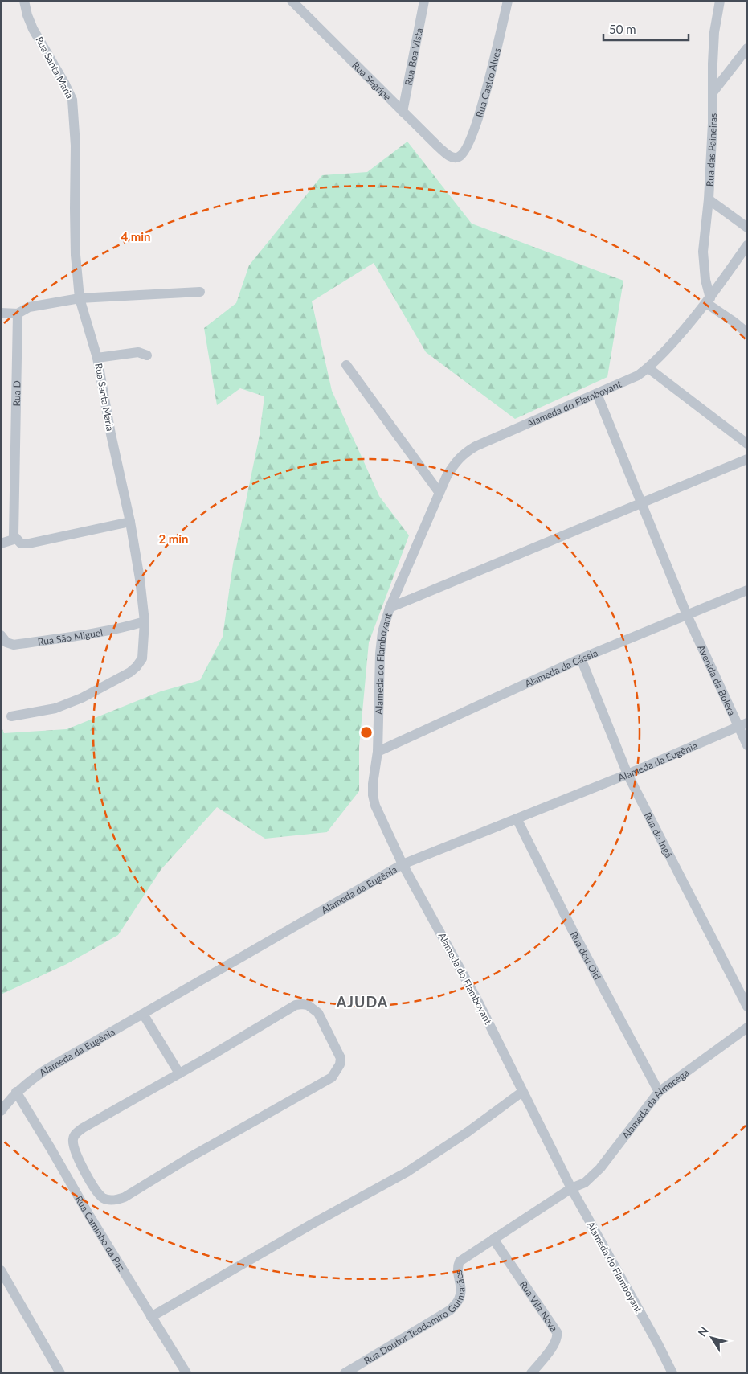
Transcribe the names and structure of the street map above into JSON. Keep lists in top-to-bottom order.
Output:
{
  "streets": {
    "street": [
      "Rua Boa Vista",
      "Rua Santa Maria",
      "Rua Segripe",
      "Rua Castro Alves",
      "Rua das Paineiras",
      "Rua D",
      "Alameda do Flamboyant",
      "Rua São Miguel",
      "Alameda da Cássia",
      "Avenida da Bolera",
      "Alameda da Eugênia",
      "Rua do Ingá",
      "Rua dou Oiti",
      "Alameda da Almecega",
      "Rua Caminho da Paz",
      "Rua Vila Nova",
      "Rua Doutor Teodomiro Guimarães"
    ]
  },
  "crossings": [
    ["Rua Boa Vista", "Rua Segripe"],
    ["Rua Santa Maria", "Rua São Miguel"],
    ["Rua Segripe", "Rua Castro Alves"],
    ["Rua das Paineiras", "Alameda do Flamboyant"],
    ["Alameda do Flamboyant", "Alameda da Cássia"],
    ["Alameda do Flamboyant", "Avenida da Bolera"],
    ["Alameda do Flamboyant", "Alameda da Eugênia"],
    ["Alameda do Flamboyant", "Alameda da Almecega"],
    ["Alameda do Flamboyant", "Rua Doutor Teodomiro Guimarães"],
    ["Alameda da Cássia", "Avenida da Bolera"],
    ["Alameda da Cássia", "Rua do Ingá"],
    ["Avenida da Bolera", "Alameda da Eugênia"],
    ["Alameda da Eugênia", "Rua do Ingá"],
    ["Alameda da Eugênia", "Rua dou Oiti"],
    ["Alameda da Eugênia", "Rua Caminho da Paz"],
    ["Rua dou Oiti", "Alameda da Almecega"],
    ["Alameda da Almecega", "Rua Doutor Teodomiro Guimarães"],
    ["Rua Vila Nova", "Rua Doutor Teodomiro Guimarães"]
  ],
  "districts": ["AJUDA"],
  "scale_bar": "50 m",
  "north": "top left",
  "rings": ["4 min", "2 min"]
}
